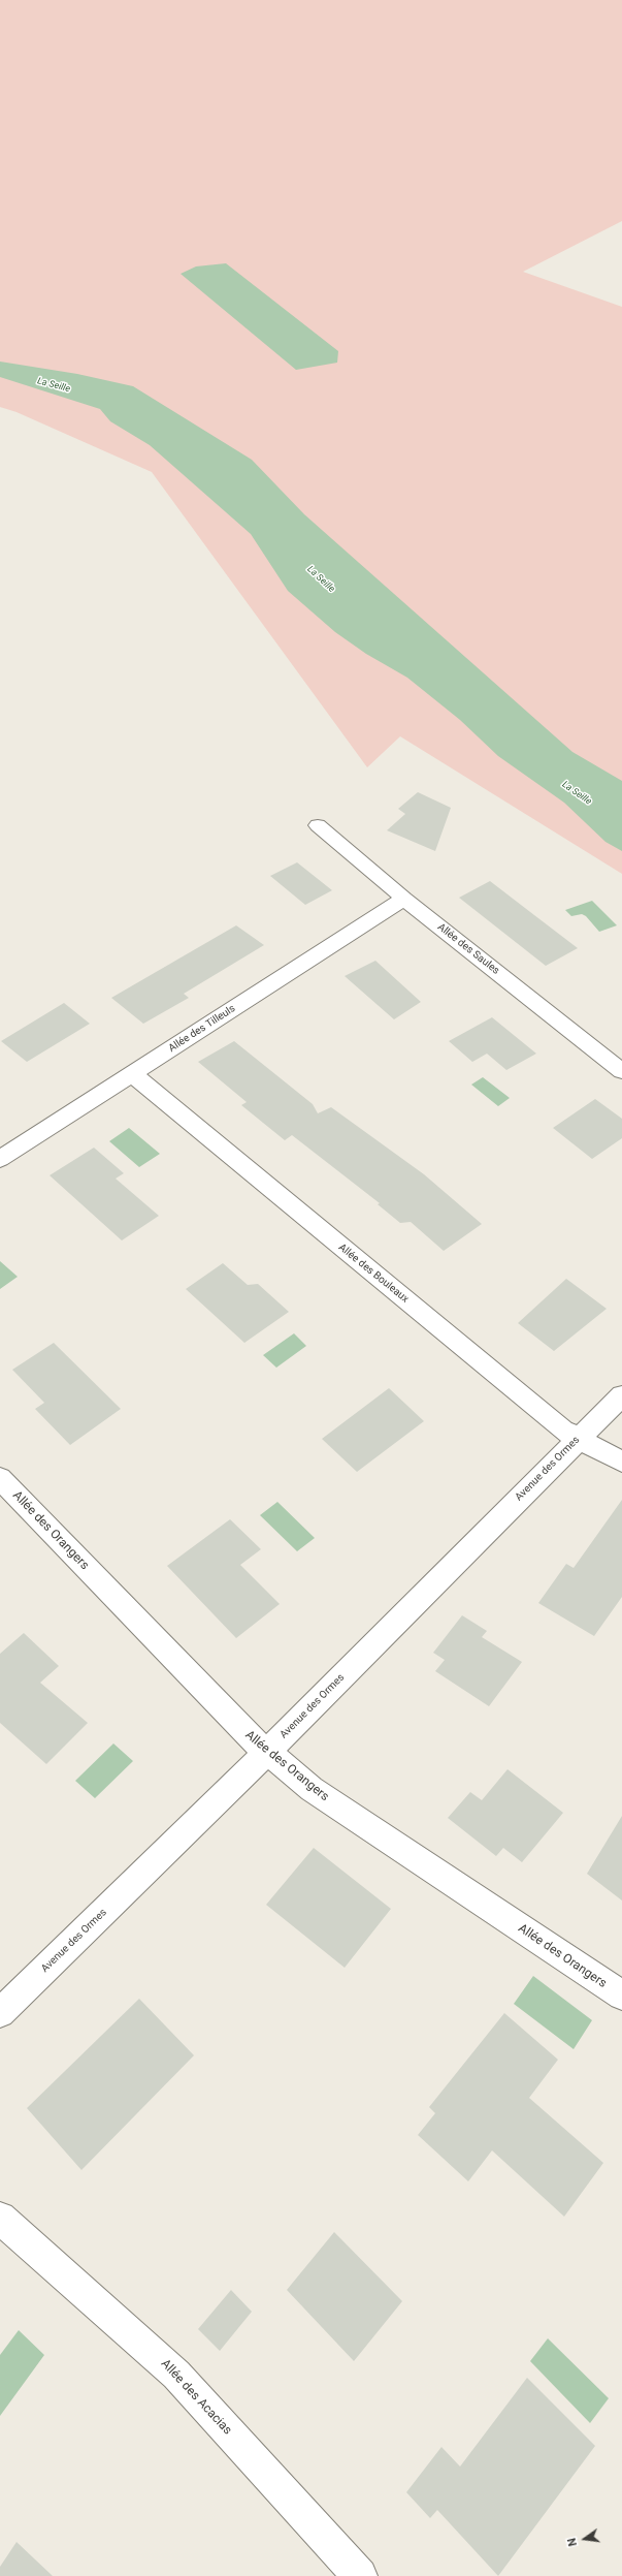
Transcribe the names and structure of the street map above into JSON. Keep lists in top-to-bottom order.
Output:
{
  "streets": {
    "street": [
      "Allée des Saules",
      "Allée des Tilleuls",
      "Allée des Bouleaux",
      "Avenue des Ormes",
      "Allée des Orangers",
      "Allée des Acacias"
    ]
  },
  "crossings": [
    ["Allée des Saules", "Allée des Tilleuls"],
    ["Allée des Tilleuls", "Allée des Bouleaux"],
    ["Allée des Bouleaux", "Avenue des Ormes"],
    ["Avenue des Ormes", "Allée des Orangers"]
  ],
  "water": ["La Seille"],
  "north": "left"
}
